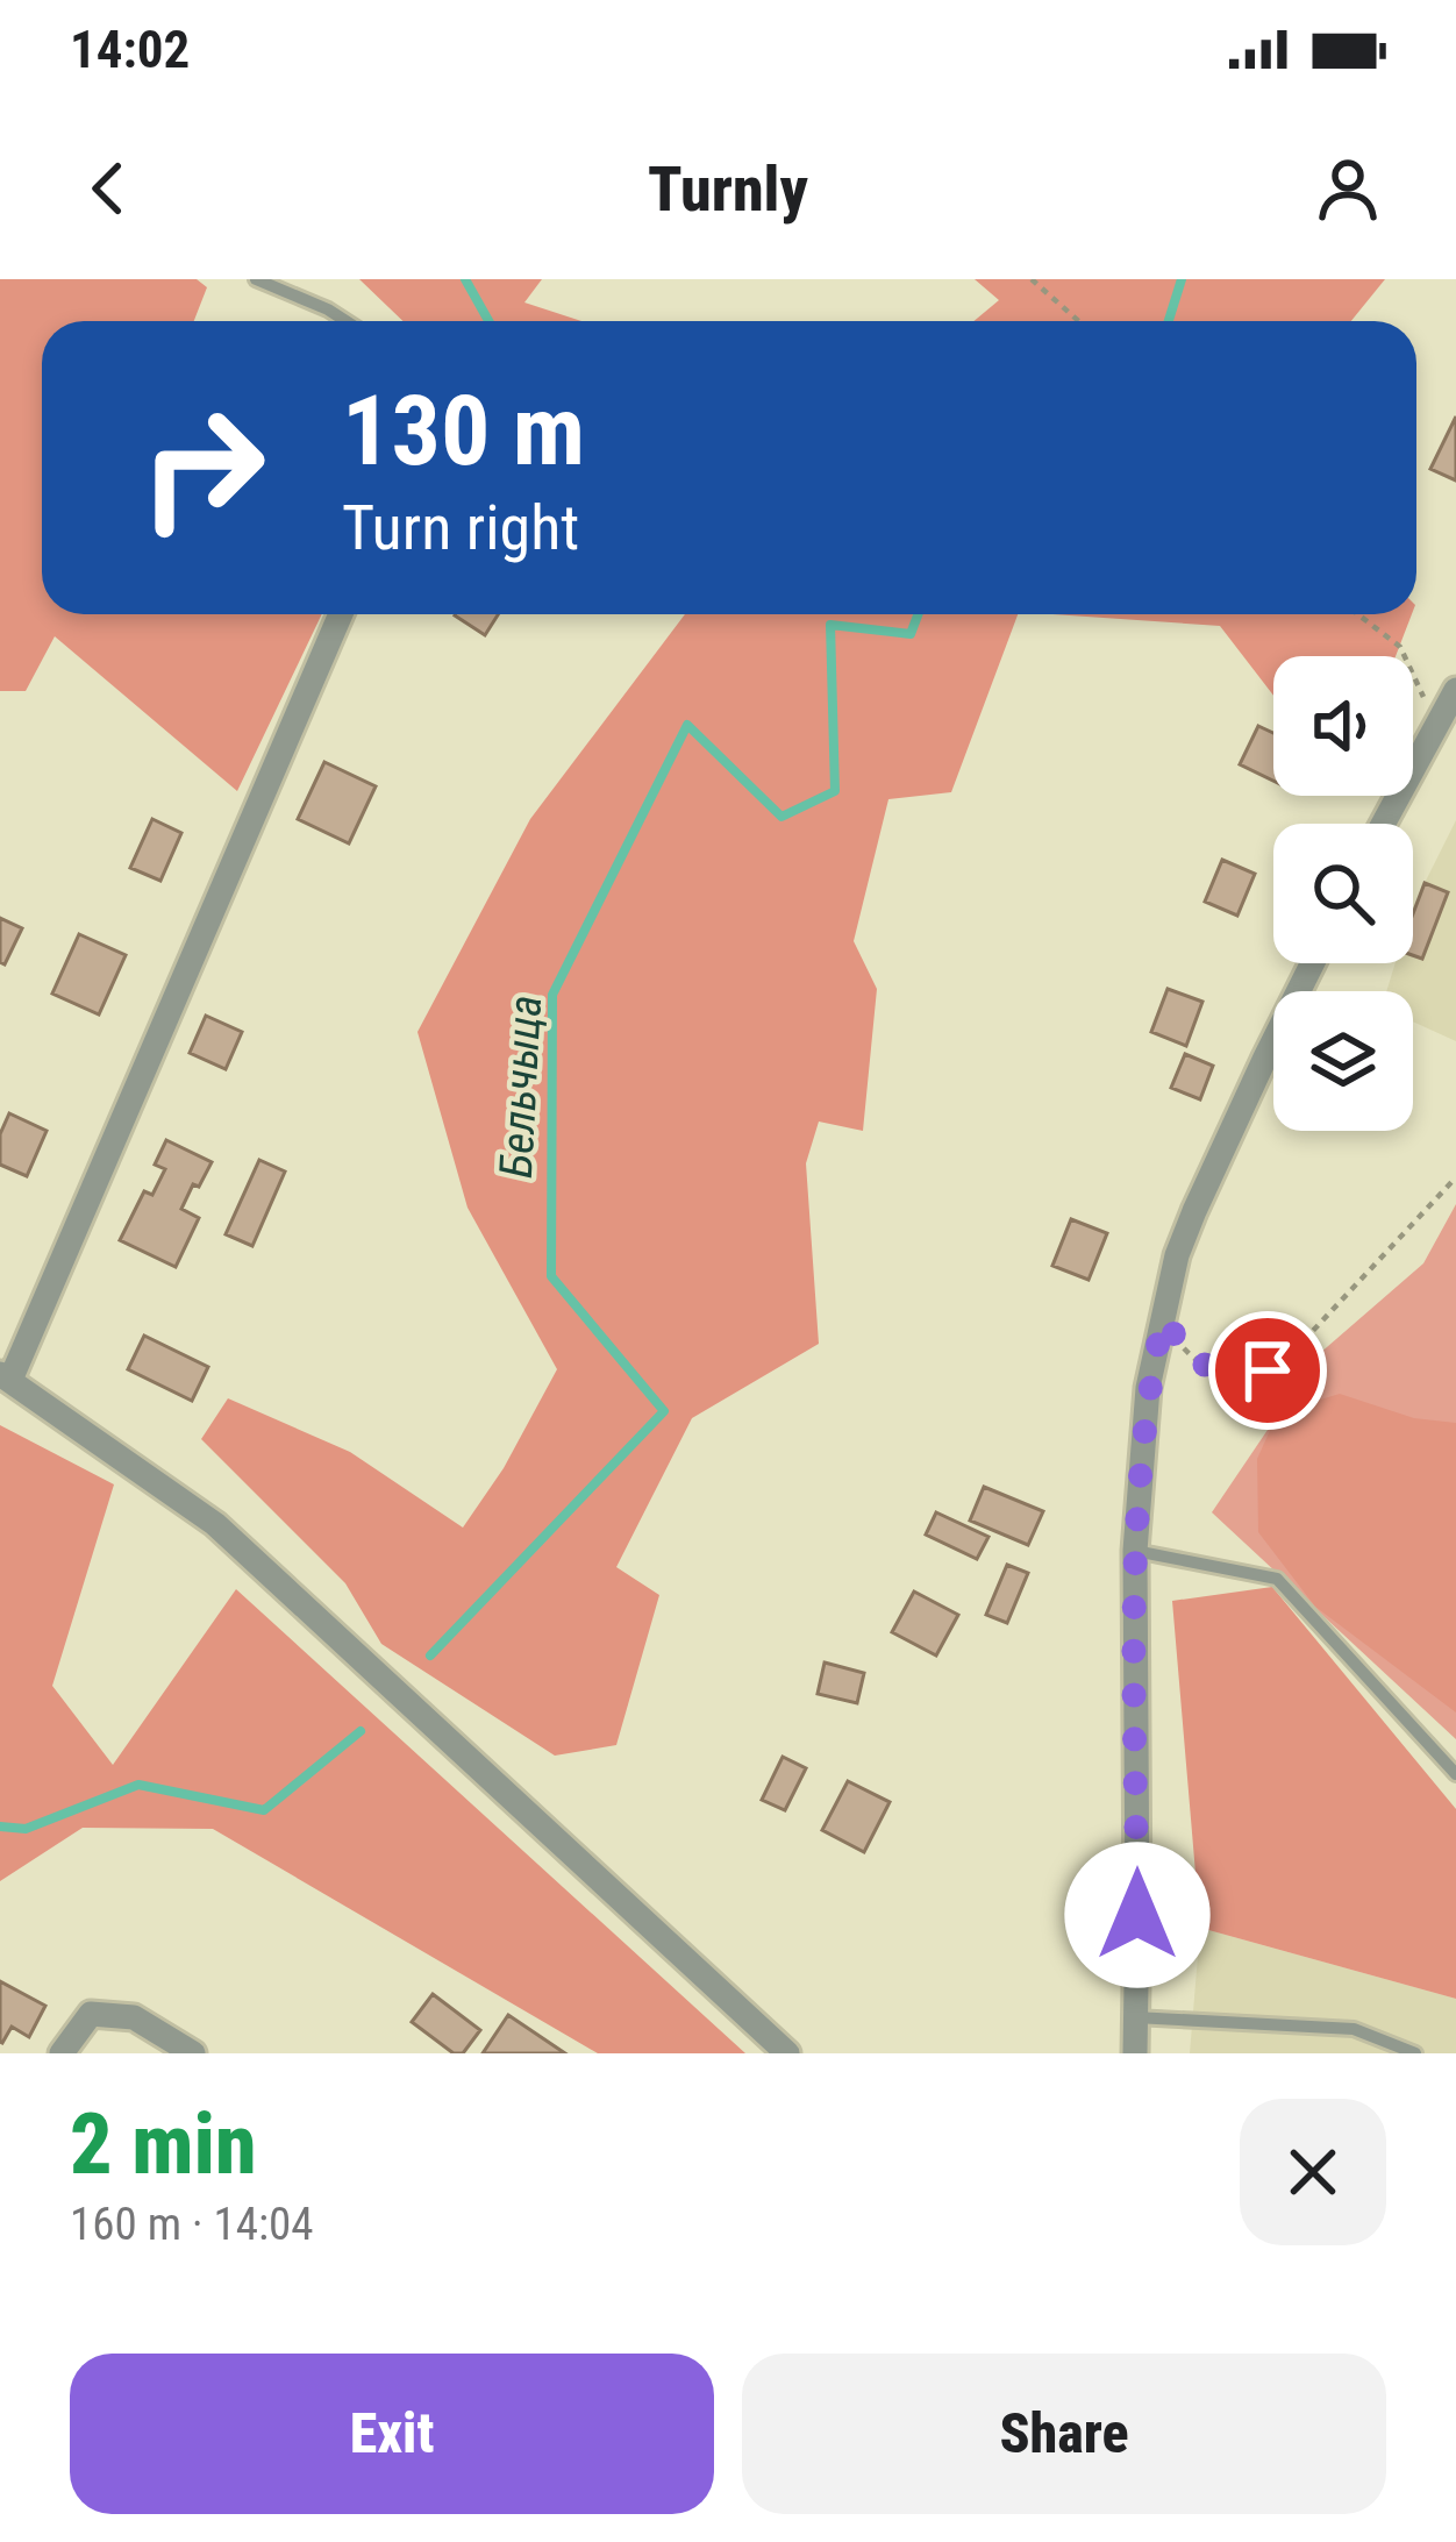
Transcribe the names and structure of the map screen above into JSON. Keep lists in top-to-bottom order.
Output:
{
  "water": ["Бельчыца"],
  "page": {
    "status": "14:02",
    "header": "Turnly",
    "turn": ["130 m", "Turn right"],
    "heading": ["2 min", "160 m · 14:04"],
    "buttons": ["Exit", "Share"]
  }
}
